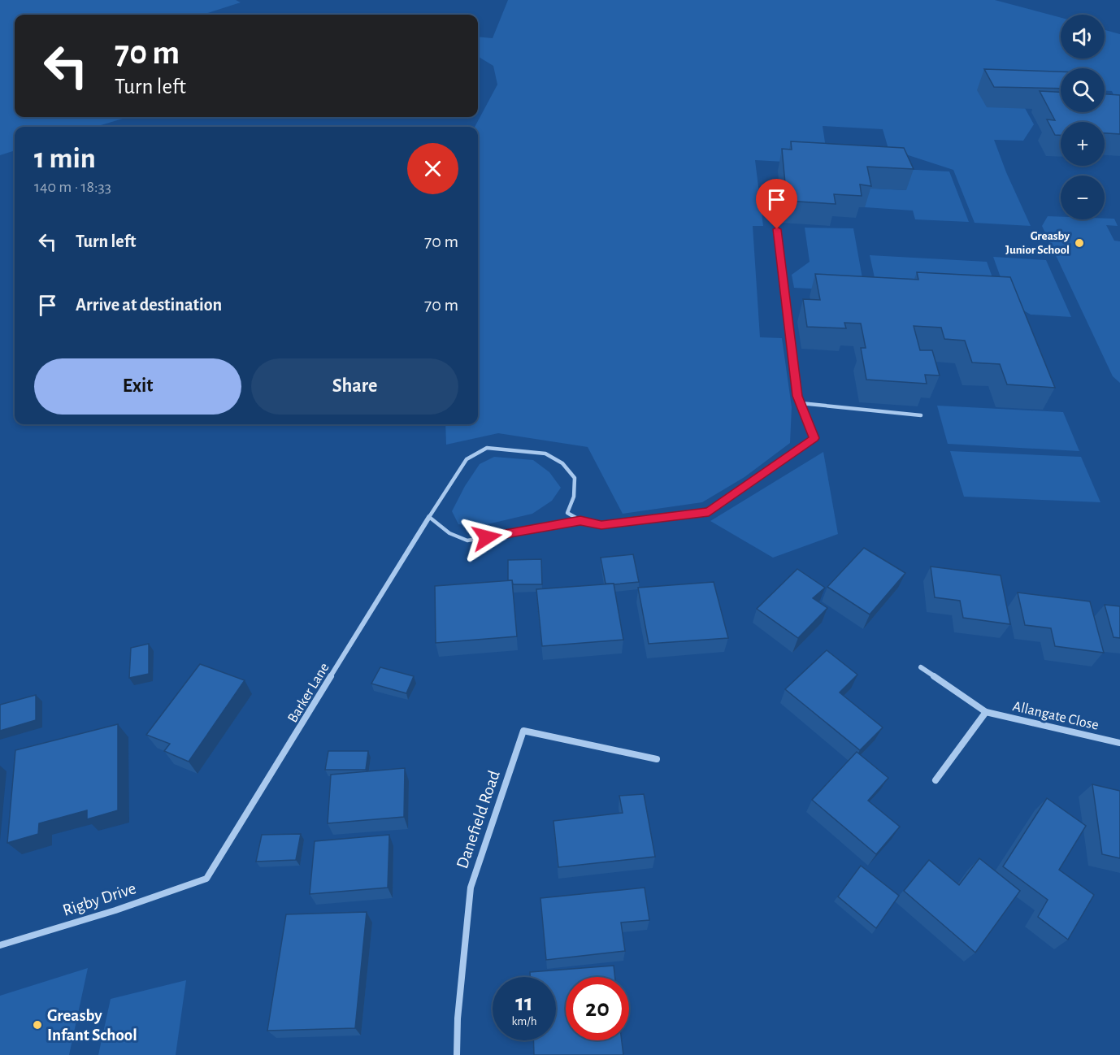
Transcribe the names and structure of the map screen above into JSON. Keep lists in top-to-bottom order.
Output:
{
  "streets": {
    "street": [
      "Barker Lane",
      "Allangate Close",
      "Danefield Road",
      "Rigby Drive"
    ]
  },
  "crossings": [
    ["Barker Lane", "Rigby Drive"]
  ],
  "places": ["Greasby Junior School", "Greasby Infant School"],
  "page": {
    "map_buttons": ["+", "−"],
    "turn": ["70 m", "Turn left"],
    "heading": ["1 min", "140 m · 18:33"],
    "list": [
      {
        "name": "Turn left",
        "value": "70 m"
      },
      {
        "name": "Arrive at destination",
        "value": "70 m"
      }
    ],
    "buttons": ["Exit", "Share"],
    "speed": "11 km/h",
    "limit": "20"
  }
}
